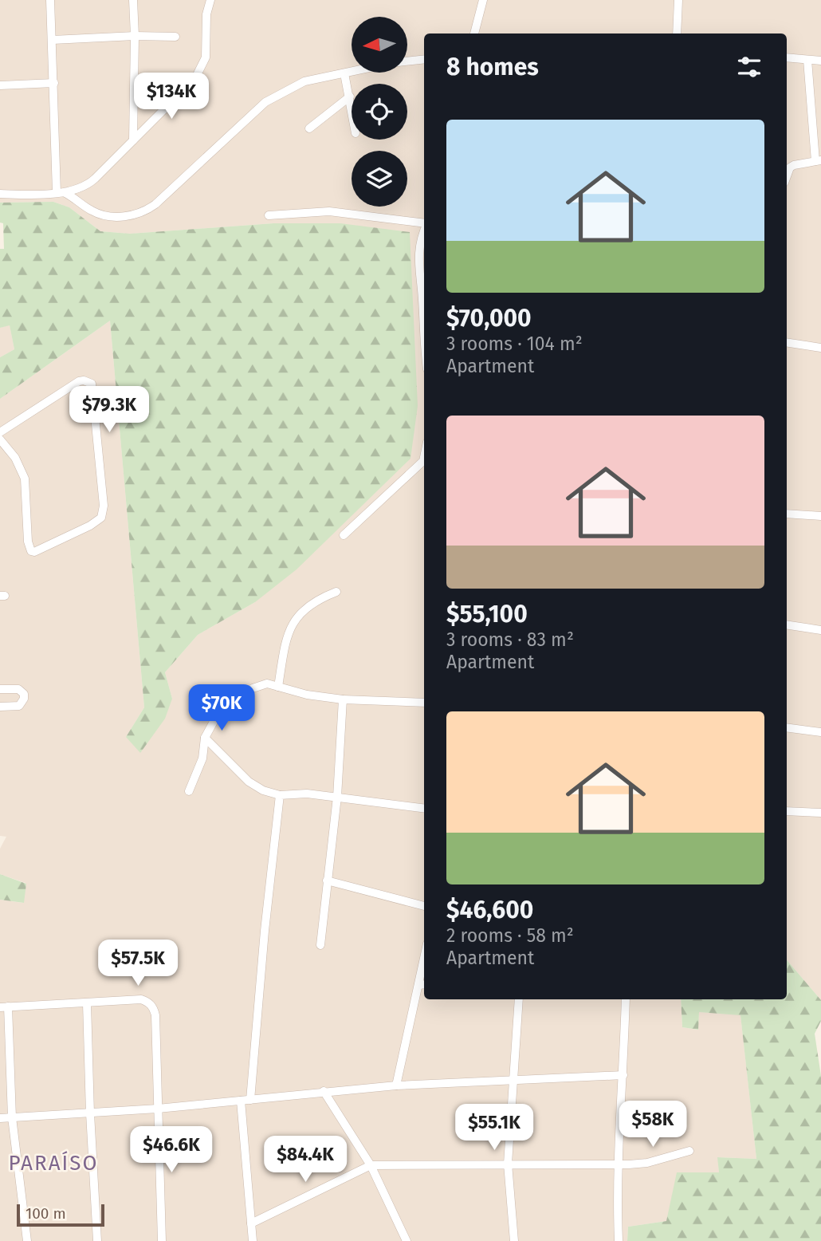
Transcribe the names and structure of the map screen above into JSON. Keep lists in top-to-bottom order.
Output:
{
  "districts": ["PARAÍSO"],
  "scale_bar": "100 m",
  "north": "left",
  "page": {
    "heading": "8 homes",
    "price": [
      "$134K",
      "$79.3K",
      "$70K",
      "$57.5K",
      "$58K",
      "$55.1K",
      "$46.6K",
      "$84.4K"
    ],
    "list": [
      {
        "name": "$70,000",
        "note": "3 rooms · 104 m² · Apartment"
      },
      {
        "name": "$55,100",
        "note": "3 rooms · 83 m² · Apartment"
      },
      {
        "name": "$46,600",
        "note": "2 rooms · 58 m² · Apartment"
      }
    ],
    "scale": "100 m"
  }
}
